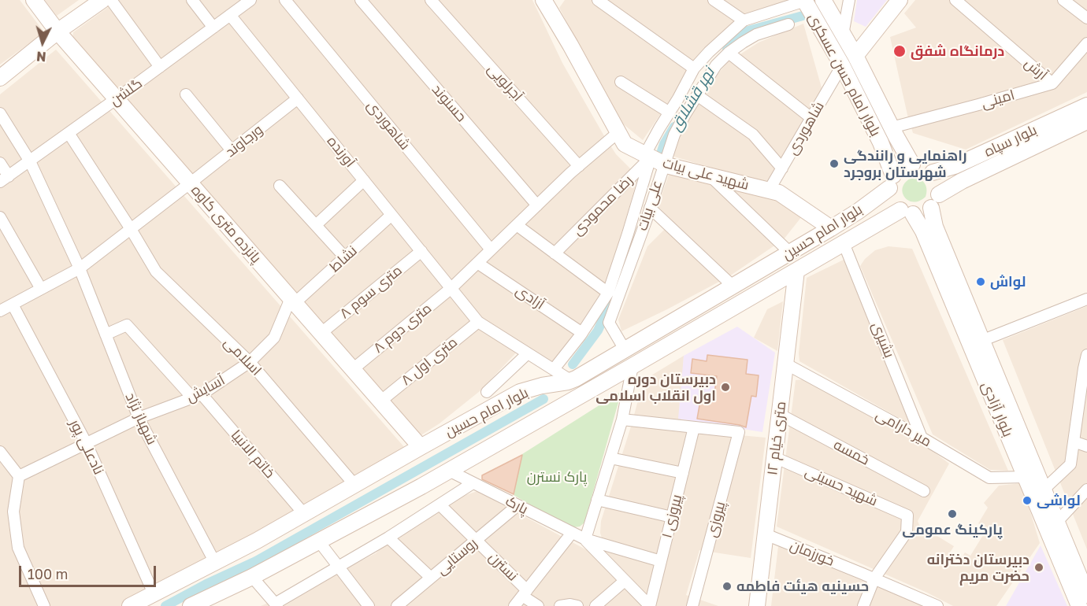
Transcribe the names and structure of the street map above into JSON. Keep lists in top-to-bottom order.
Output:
{
  "streets": {
    "main road": [
      "بلوار امام حسن عسکری",
      "بلوار سپاه",
      "شهید علی بیات",
      "پانزده متری کاوه",
      "بلوار امام حسین",
      "بلوار آزادی",
      "۱۲ متری خیام"
    ],
    "street": [
      "آرش",
      "آجرلویی",
      "گلشن",
      "امینی",
      "حسنوند",
      "شاهوردی",
      "ورجاوند",
      "آورنده",
      "رضا محمودی",
      "علی بیات",
      "نشاط",
      "۸ متری سوم",
      "آزادی",
      "۸ متری دوم",
      "بشیری",
      "اسلامی",
      "۸ متری اول",
      "آسایش",
      "شهباز نژاد",
      "میر دارامی",
      "نادعلی پور",
      "خمسه",
      "خاتم الانبیا",
      "شهید حسینی",
      "پارک",
      "پیروزی ۱",
      "پیروزی",
      "خورزمان",
      "روستایی",
      "نسترن"
    ]
  },
  "crossings": [
    ["آرش", "امینی"],
    ["بلوار امام حسن عسکری", "امینی"],
    ["بلوار امام حسن عسکری", "شاهوردی"],
    ["بلوار امام حسن عسکری", "بلوار سپاه"],
    ["بلوار امام حسن عسکری", "بلوار امام حسین"],
    ["بلوار امام حسن عسکری", "بلوار آزادی"],
    ["گلشن", "آورنده"],
    ["گلشن", "پانزده متری کاوه"],
    ["گلشن", "اسلامی"],
    ["گلشن", "شهباز نژاد"],
    ["شاهوردی", "شهید علی بیات"],
    ["ورجاوند", "آورنده"],
    ["ورجاوند", "پانزده متری کاوه"],
    ["ورجاوند", "اسلامی"],
    ["ورجاوند", "شهباز نژاد"],
    ["ورجاوند", "نادعلی پور"],
    ["بلوار سپاه", "بلوار امام حسین"],
    ["بلوار سپاه", "بلوار آزادی"],
    ["آورنده", "علی بیات"],
    ["آورنده", "بلوار امام حسین"],
    ["آورنده", "نشاط"],
    ["آورنده", "۸ متری سوم"],
    ["آورنده", "۸ متری دوم"],
    ["آورنده", "۸ متری اول"],
    ["شهید علی بیات", "رضا محمودی"],
    ["شهید علی بیات", "علی بیات"],
    ["شهید علی بیات", "بلوار امام حسین"],
    ["رضا محمودی", "علی بیات"],
    ["علی بیات", "بلوار امام حسین"],
    ["علی بیات", "آزادی"],
    ["پانزده متری کاوه", "بلوار امام حسین"],
    ["پانزده متری کاوه", "نشاط"],
    ["پانزده متری کاوه", "۸ متری سوم"],
    ["پانزده متری کاوه", "۸ متری دوم"],
    ["پانزده متری کاوه", "۸ متری اول"],
    ["پانزده متری کاوه", "آسایش"],
    ["بلوار امام حسین", "بشیری"],
    ["بلوار امام حسین", "اسلامی"],
    ["بلوار امام حسین", "بلوار آزادی"],
    ["بلوار امام حسین", "شهباز نژاد"],
    ["بلوار امام حسین", "۱۲ متری خیام"],
    ["بلوار امام حسین", "نادعلی پور"],
    ["بلوار امام حسین", "خاتم الانبیا"],
    ["بلوار امام حسین", "پارک"],
    ["نشاط", "آسایش"],
    ["بشیری", "میر دارامی"],
    ["اسلامی", "آسایش"],
    ["آسایش", "شهباز نژاد"],
    ["آسایش", "نادعلی پور"],
    ["آسایش", "خاتم الانبیا"],
    ["بلوار آزادی", "میر دارامی"],
    ["شهباز نژاد", "خاتم الانبیا"],
    ["میر دارامی", "۱۲ متری خیام"],
    ["۱۲ متری خیام", "خمسه"],
    ["۱۲ متری خیام", "شهید حسینی"],
    ["۱۲ متری خیام", "خورزمان"],
    ["شهید حسینی", "خورزمان"],
    ["پارک", "روستایی"],
    ["پیروزی ۱", "پیروزی"],
    ["روستایی", "نسترن"]
  ],
  "water": ["نهر قشلاق"],
  "parks": ["پارک نسترن"],
  "places": [
    "درمانگاه شفق",
    "راهنمایی و رانندگی شهرستان بروجرد",
    "لواش",
    "دبیرستان دوره اول انقلاب اسلامی",
    "لواشی",
    "پارکینگ عمومی",
    "دبیرستان دخترانه حضرت مریم",
    "حسینیه هیئت فاطمه"
  ],
  "scale_bar": "100 m",
  "north": "bottom"
}
